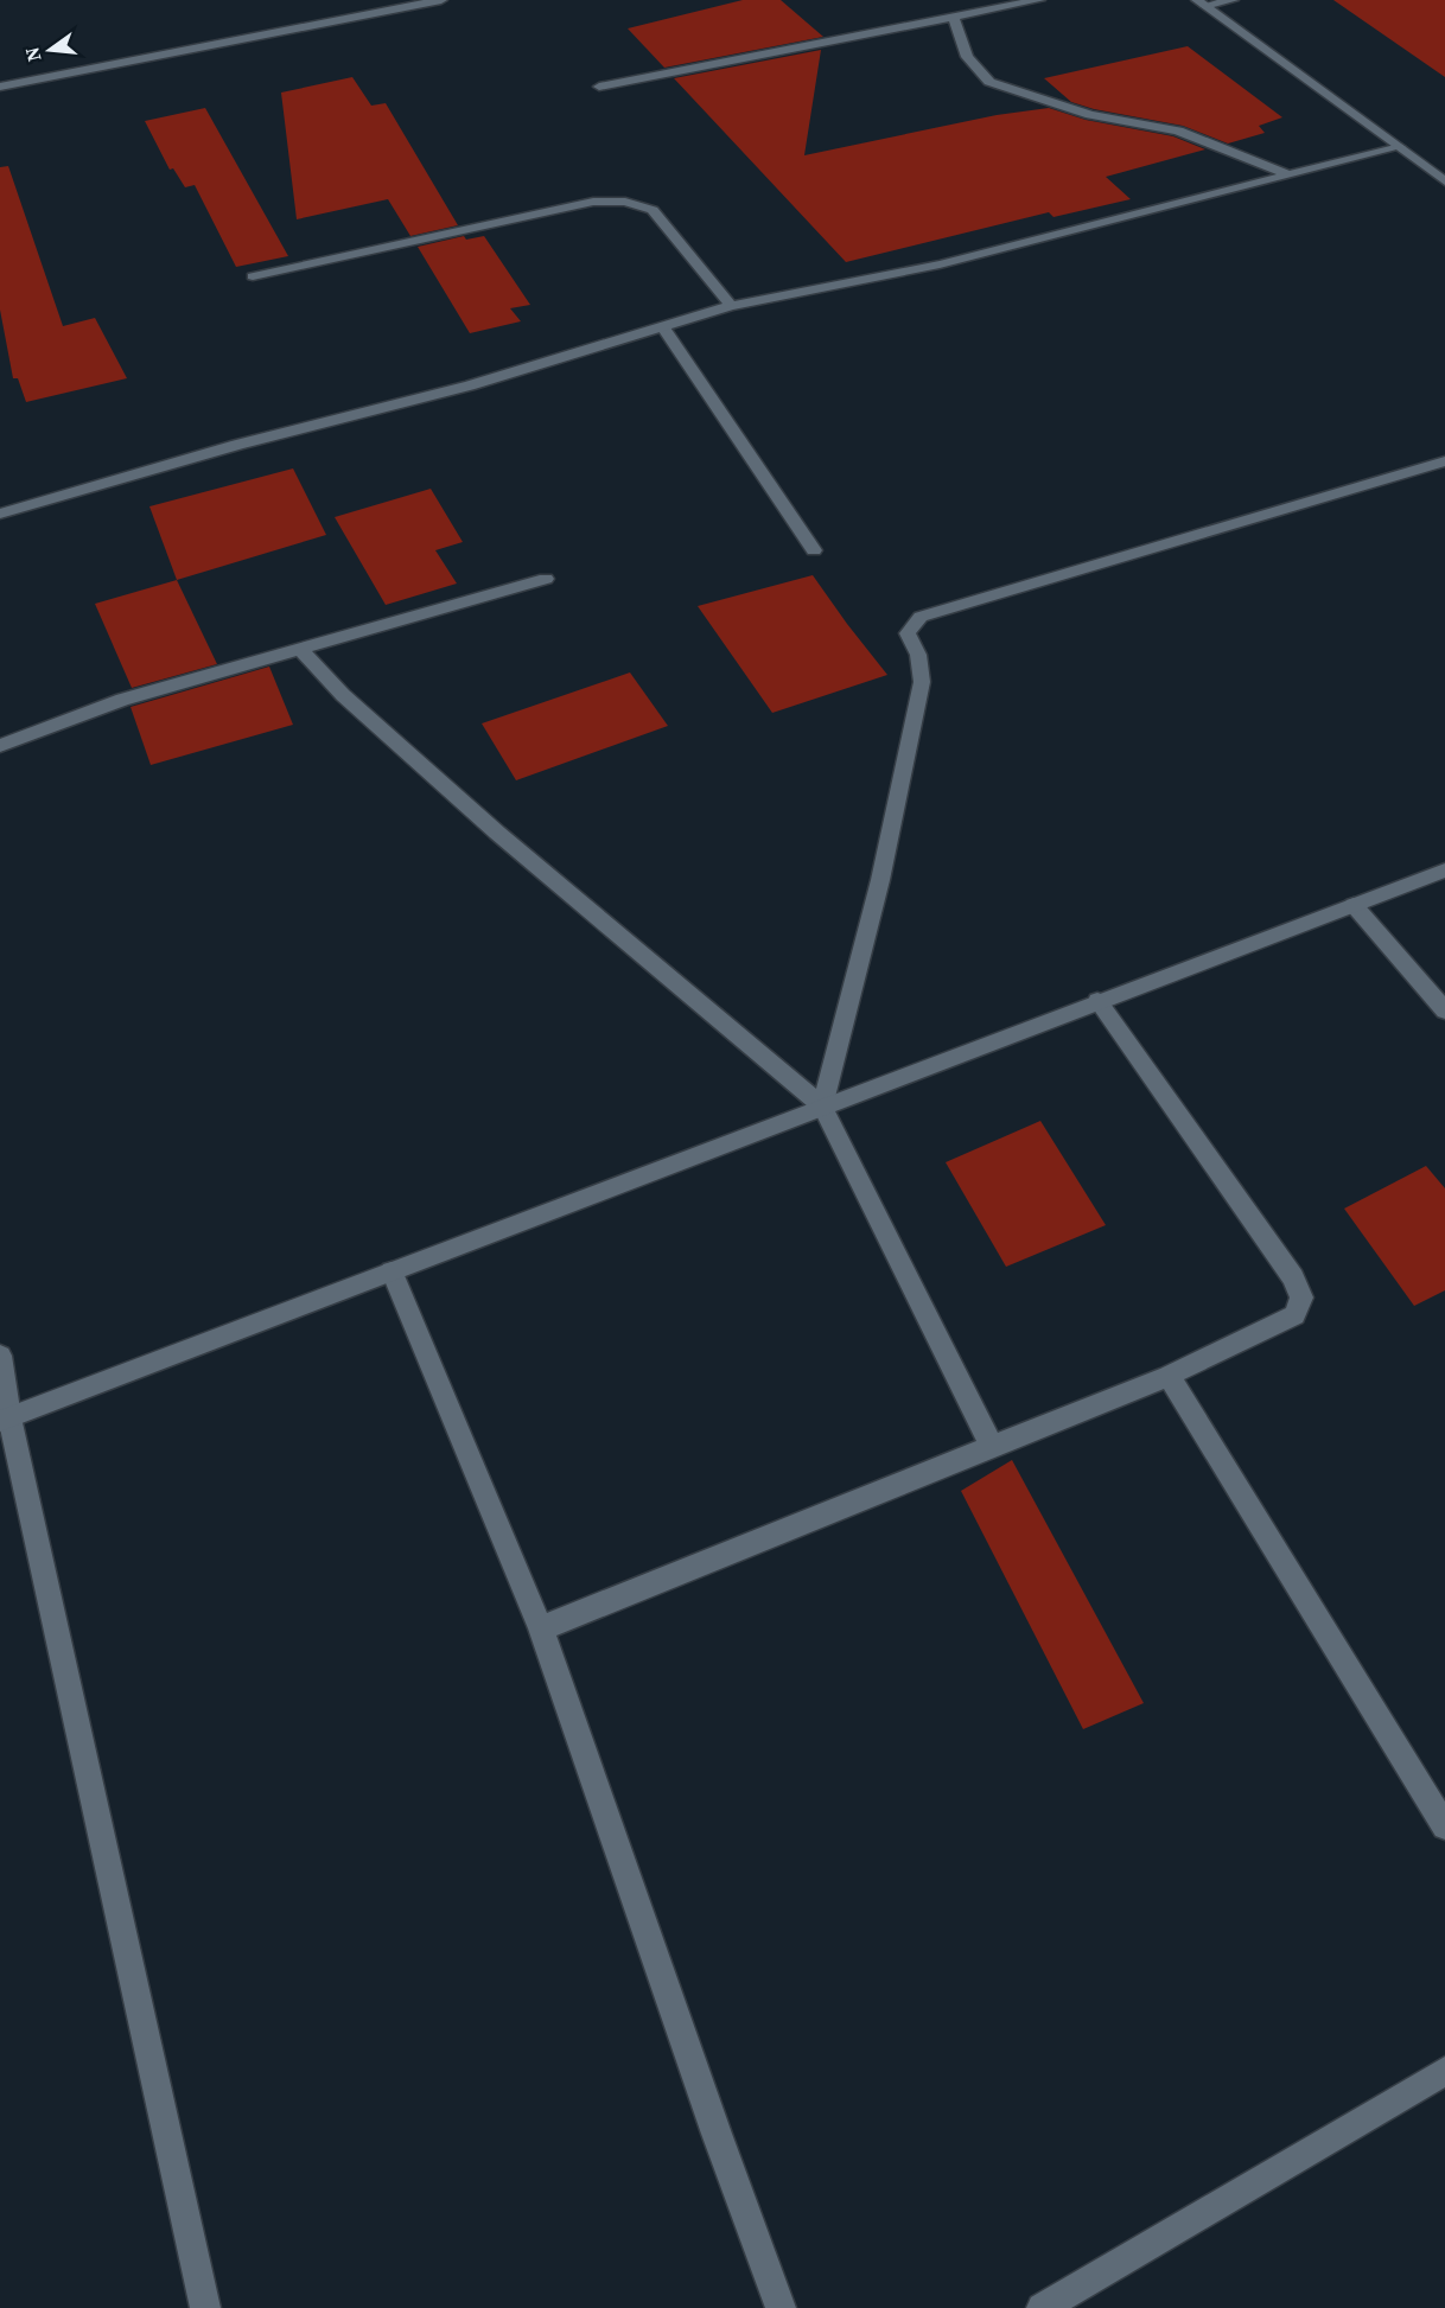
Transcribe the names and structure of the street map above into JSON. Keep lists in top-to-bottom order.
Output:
{
  "north": "left"
}
